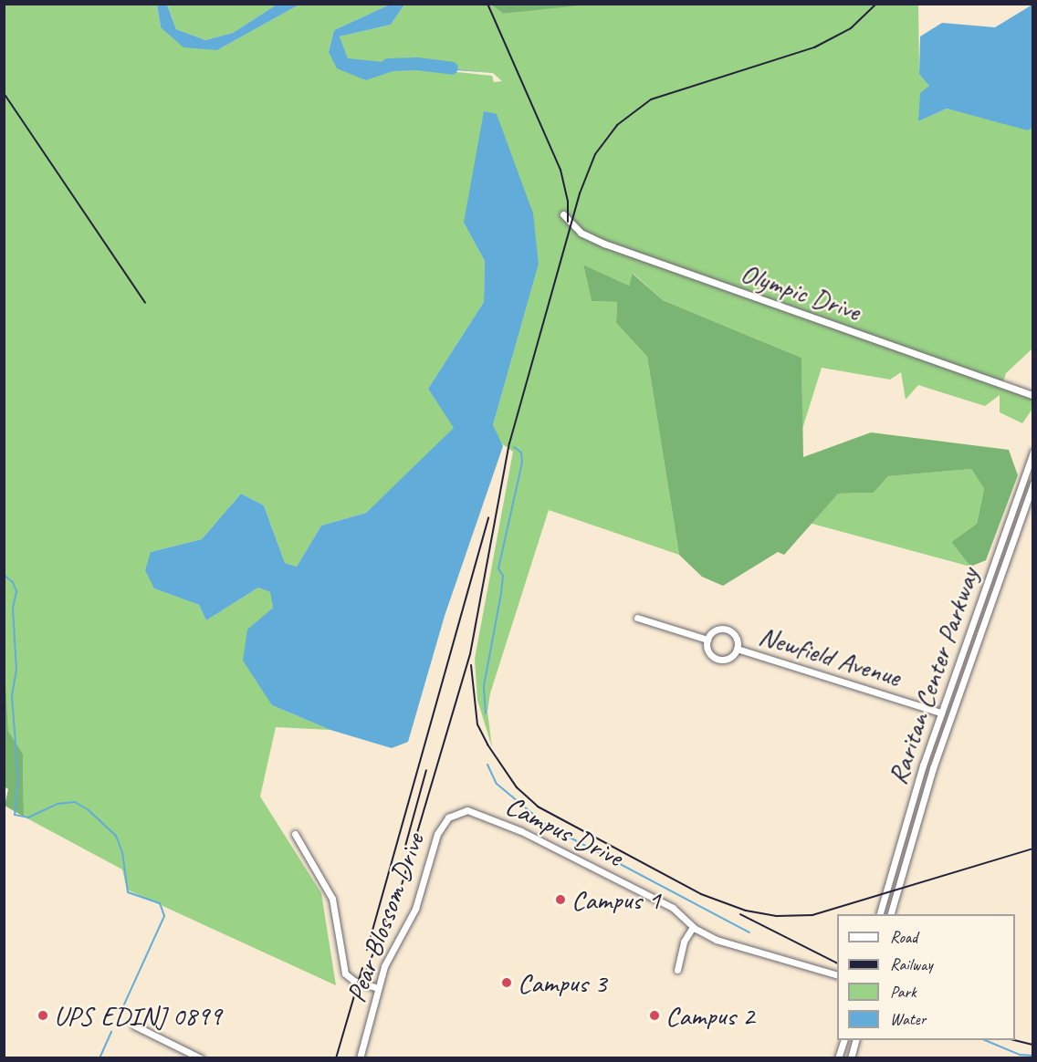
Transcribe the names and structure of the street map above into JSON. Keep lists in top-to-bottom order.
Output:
{
  "streets": {
    "street": [
      "Olympic Drive",
      "Newfield Avenue",
      "Raritan Center Parkway",
      "Campus Drive",
      "Pear Blossom Drive"
    ]
  },
  "crossings": [
    ["Newfield Avenue", "Raritan Center Parkway"],
    ["Campus Drive", "Pear Blossom Drive"]
  ],
  "places": [
    "Campus 1",
    "Campus 3",
    "UPS EDINJ 0899",
    "Campus 2"
  ],
  "legend": [
    "Road",
    "Railway",
    "Park",
    "Water"
  ]
}
